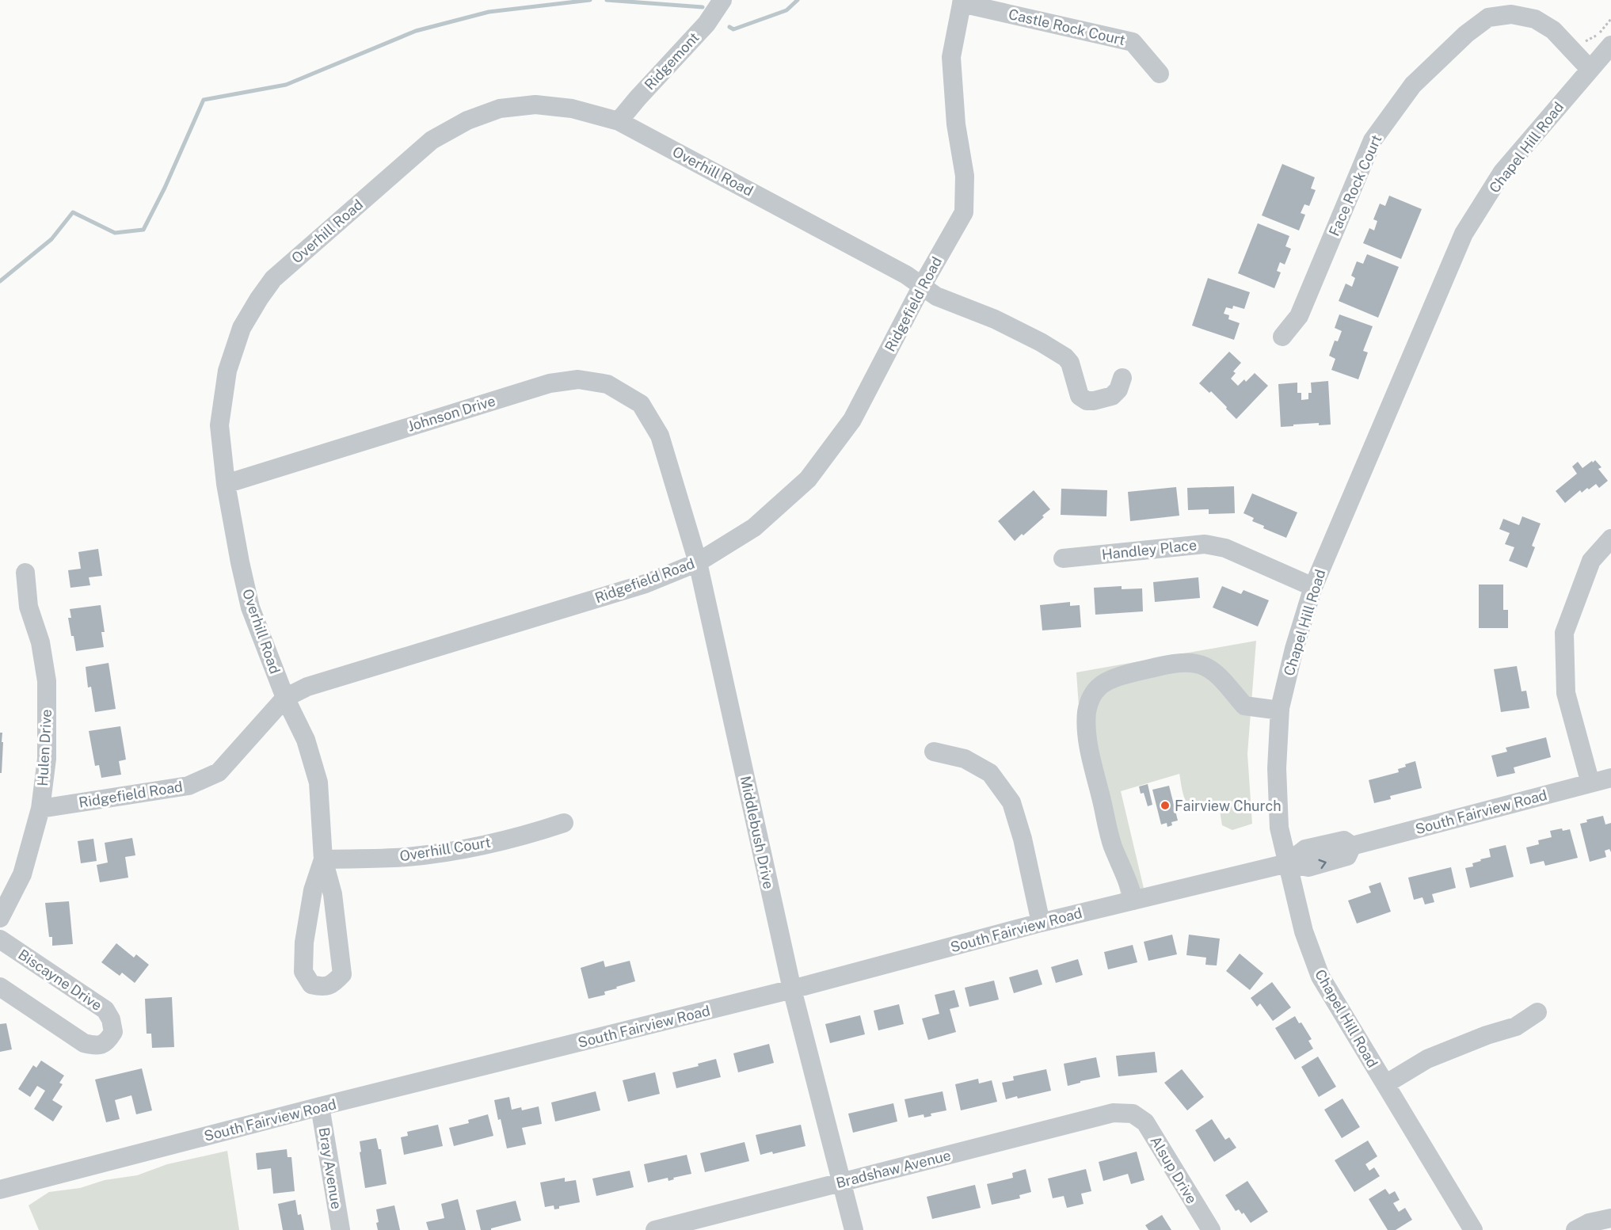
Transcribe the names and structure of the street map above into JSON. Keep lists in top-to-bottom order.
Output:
{
  "streets": {
    "street": [
      "Castle Rock Court",
      "Ridgemont",
      "Chapel Hill Road",
      "Overhill Road",
      "Face Rock Court",
      "Ridgefield Road",
      "Johnson Drive",
      "Handley Place",
      "Hulen Drive",
      "South Fairview Road",
      "Middlebush Drive",
      "Overhill Court",
      "Biscayne Drive",
      "Bray Avenue",
      "Bradshaw Avenue",
      "Alsup Drive"
    ]
  },
  "crossings": [
    ["Castle Rock Court", "Ridgefield Road"],
    ["Ridgemont", "Overhill Road"],
    ["Chapel Hill Road", "Face Rock Court"],
    ["Chapel Hill Road", "Handley Place"],
    ["Chapel Hill Road", "South Fairview Road"],
    ["Overhill Road", "Ridgefield Road"],
    ["Overhill Road", "Johnson Drive"],
    ["Overhill Road", "Overhill Court"],
    ["Ridgefield Road", "Hulen Drive"],
    ["Ridgefield Road", "Middlebush Drive"],
    ["Johnson Drive", "Middlebush Drive"],
    ["South Fairview Road", "Middlebush Drive"],
    ["South Fairview Road", "Bray Avenue"],
    ["Middlebush Drive", "Bradshaw Avenue"],
    ["Bradshaw Avenue", "Alsup Drive"]
  ],
  "places": ["Fairview Church"]
}
